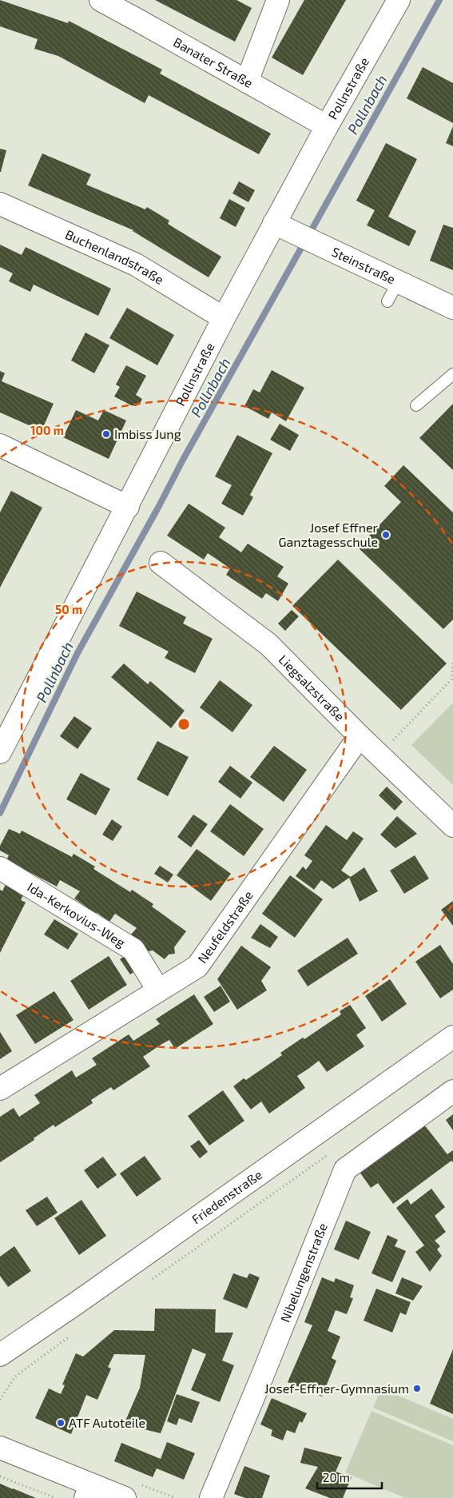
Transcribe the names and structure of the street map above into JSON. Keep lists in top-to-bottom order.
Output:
{
  "streets": {
    "street": [
      "Banater Straße",
      "Pollnstraße",
      "Buchenlandstraße",
      "Steinstraße",
      "Liegsalzstraße",
      "Ida-Kerkovius-Weg",
      "Neufeldstraße",
      "Friedenstraße",
      "Nibelungenstraße"
    ]
  },
  "crossings": [
    ["Banater Straße", "Pollnstraße"],
    ["Pollnstraße", "Buchenlandstraße"],
    ["Pollnstraße", "Steinstraße"],
    ["Liegsalzstraße", "Neufeldstraße"],
    ["Ida-Kerkovius-Weg", "Neufeldstraße"]
  ],
  "water": ["Pollnbach"],
  "places": [
    "Imbiss Jung",
    "Josef Effner Ganztagesschule",
    "Josef-Effner-Gymnasium",
    "ATF Autoteile"
  ],
  "scale_bar": "20 m",
  "rings": ["100 m", "50 m"]
}
